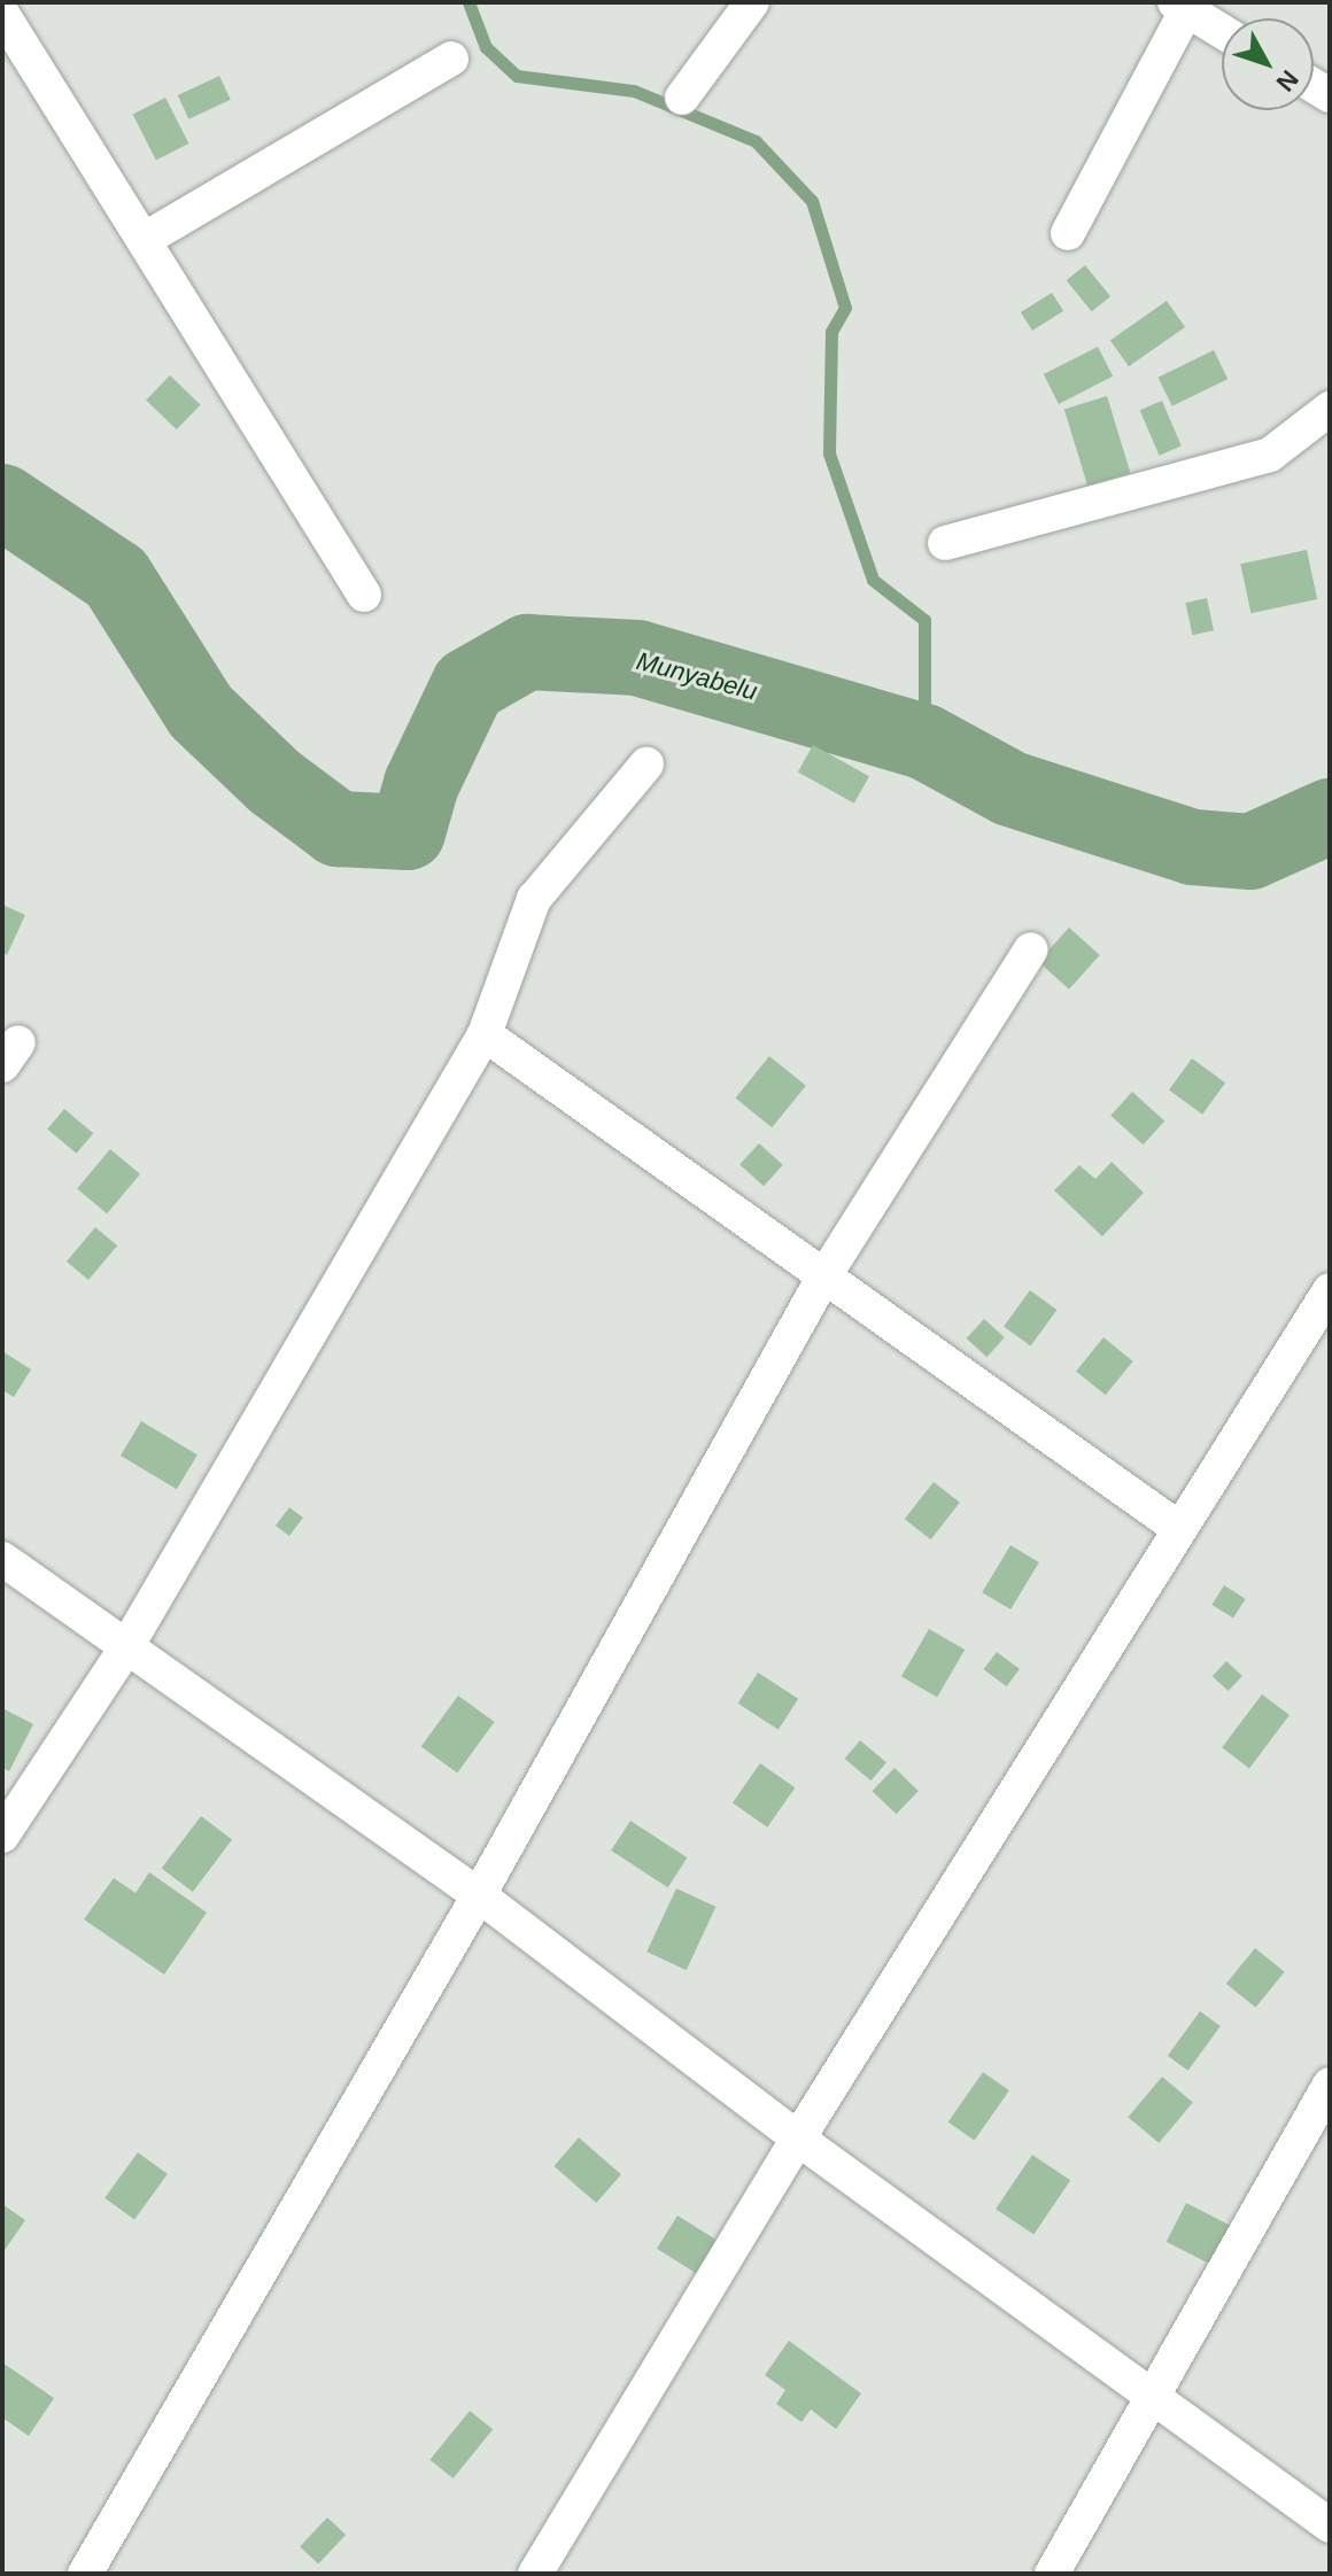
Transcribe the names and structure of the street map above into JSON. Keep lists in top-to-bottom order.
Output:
{
  "water": ["Munyabelu"],
  "north": "bottom right"
}
